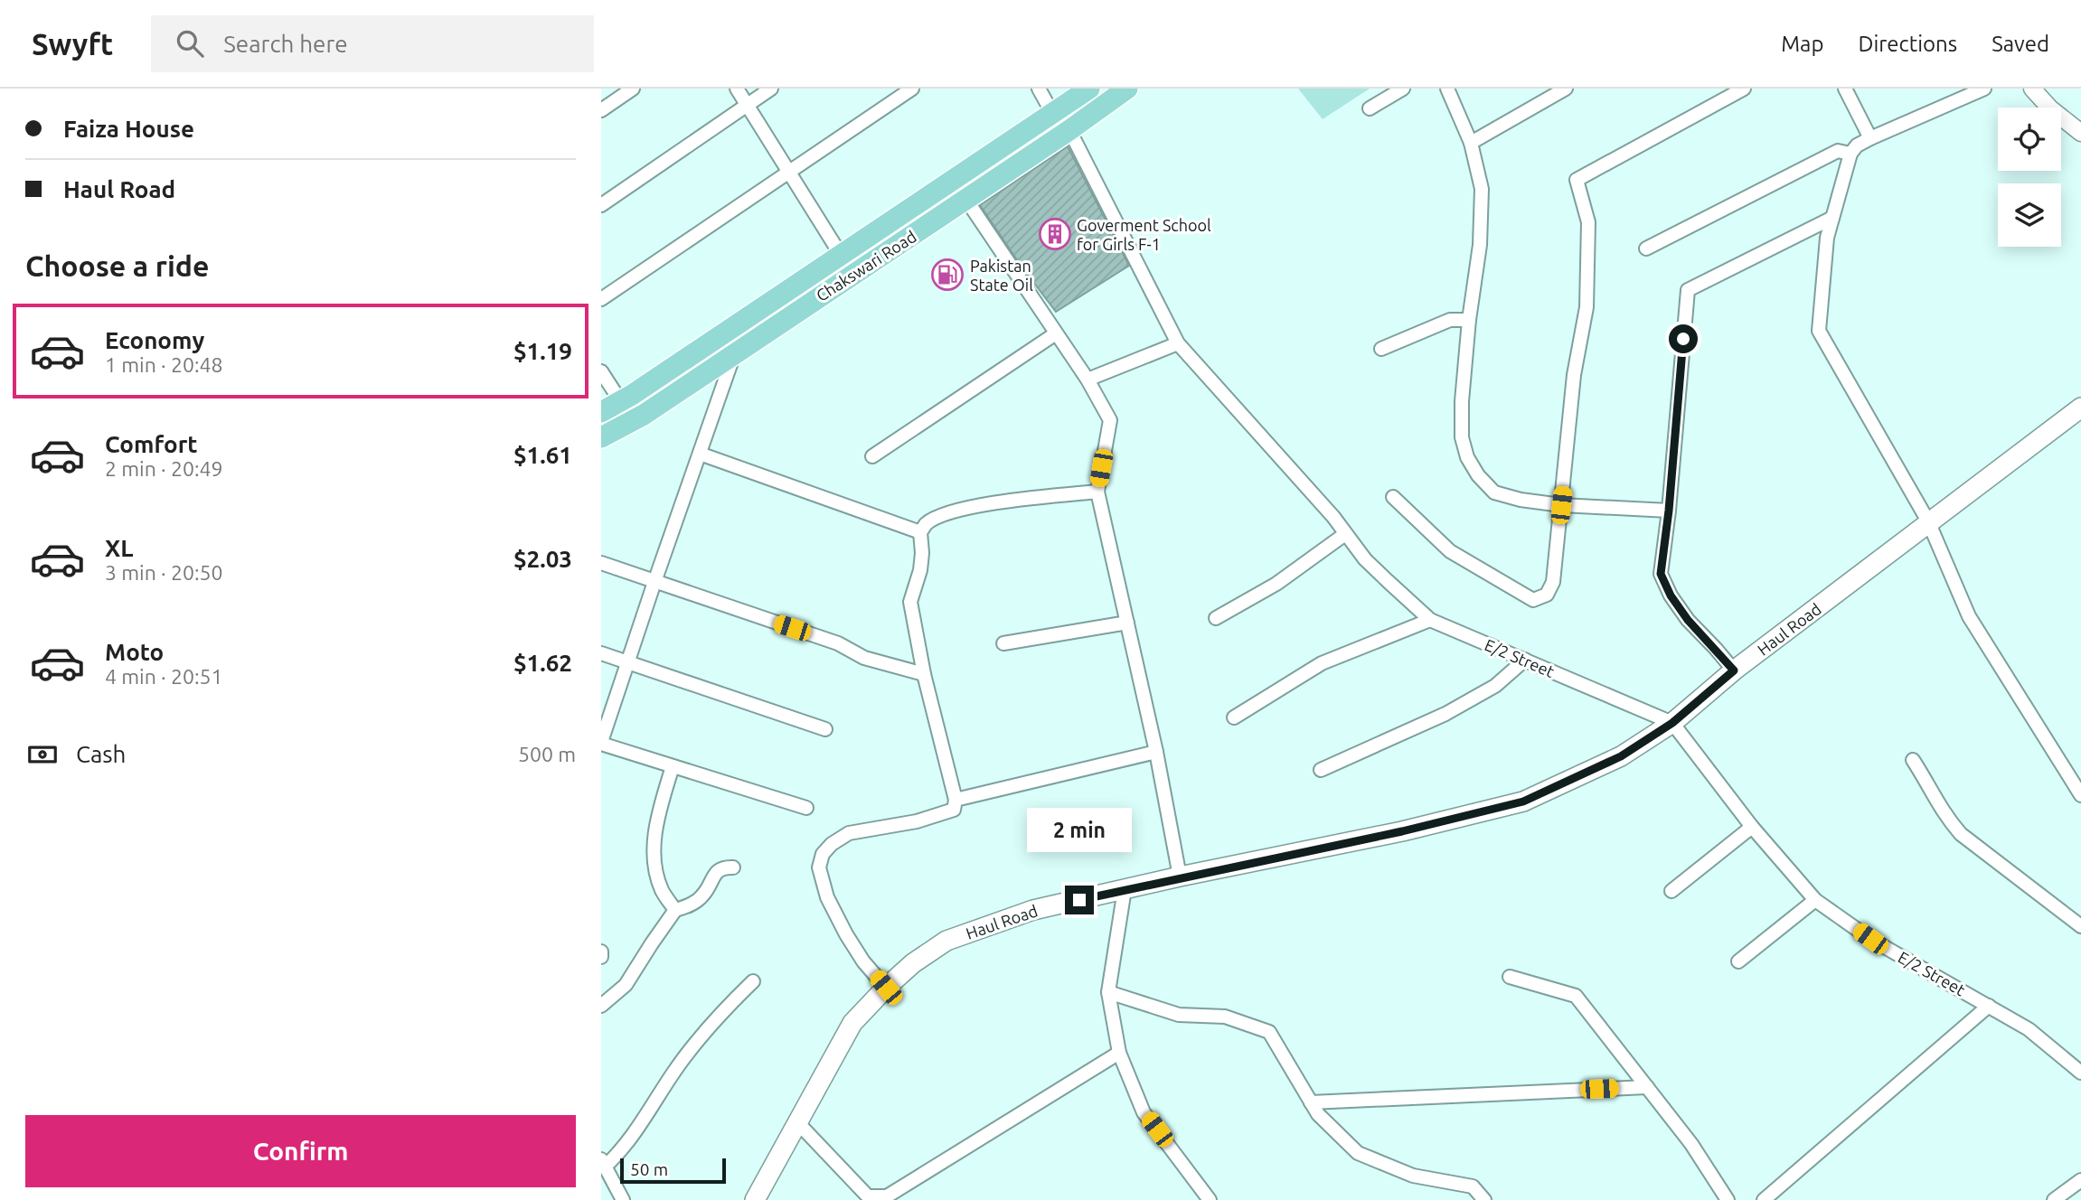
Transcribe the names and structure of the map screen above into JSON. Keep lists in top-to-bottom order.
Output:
{
  "streets": {
    "main road": ["Chakswari Road", "Haul Road"],
    "street": ["E/2 Street"]
  },
  "crossings": [
    ["Chakswari Road", "E/2 Street"],
    ["Haul Road", "E/2 Street"]
  ],
  "places": {
    "building": ["Goverment School for Girls F-1"],
    "fuel station": ["Pakistan State Oil"]
  },
  "scale_bar": "50 m",
  "page": {
    "header": "Swyft",
    "search": "Search here",
    "nav": ["Map", "Directions", "Saved"],
    "banner": ["Faiza House", "Haul Road"],
    "heading": "Choose a ride",
    "list": [
      {
        "name": "Economy",
        "note": "1 min · 20:48",
        "value": "$1.19"
      },
      {
        "name": "Comfort",
        "note": "2 min · 20:49",
        "value": "$1.61"
      },
      {
        "name": "XL",
        "note": "3 min · 20:50",
        "value": "$2.03"
      },
      {
        "name": "Moto",
        "note": "4 min · 20:51",
        "value": "$1.62"
      }
    ],
    "pay": ["Cash", "500 m"],
    "bubble": "2 min",
    "buttons": "Confirm",
    "scale": "50 m"
  }
}
